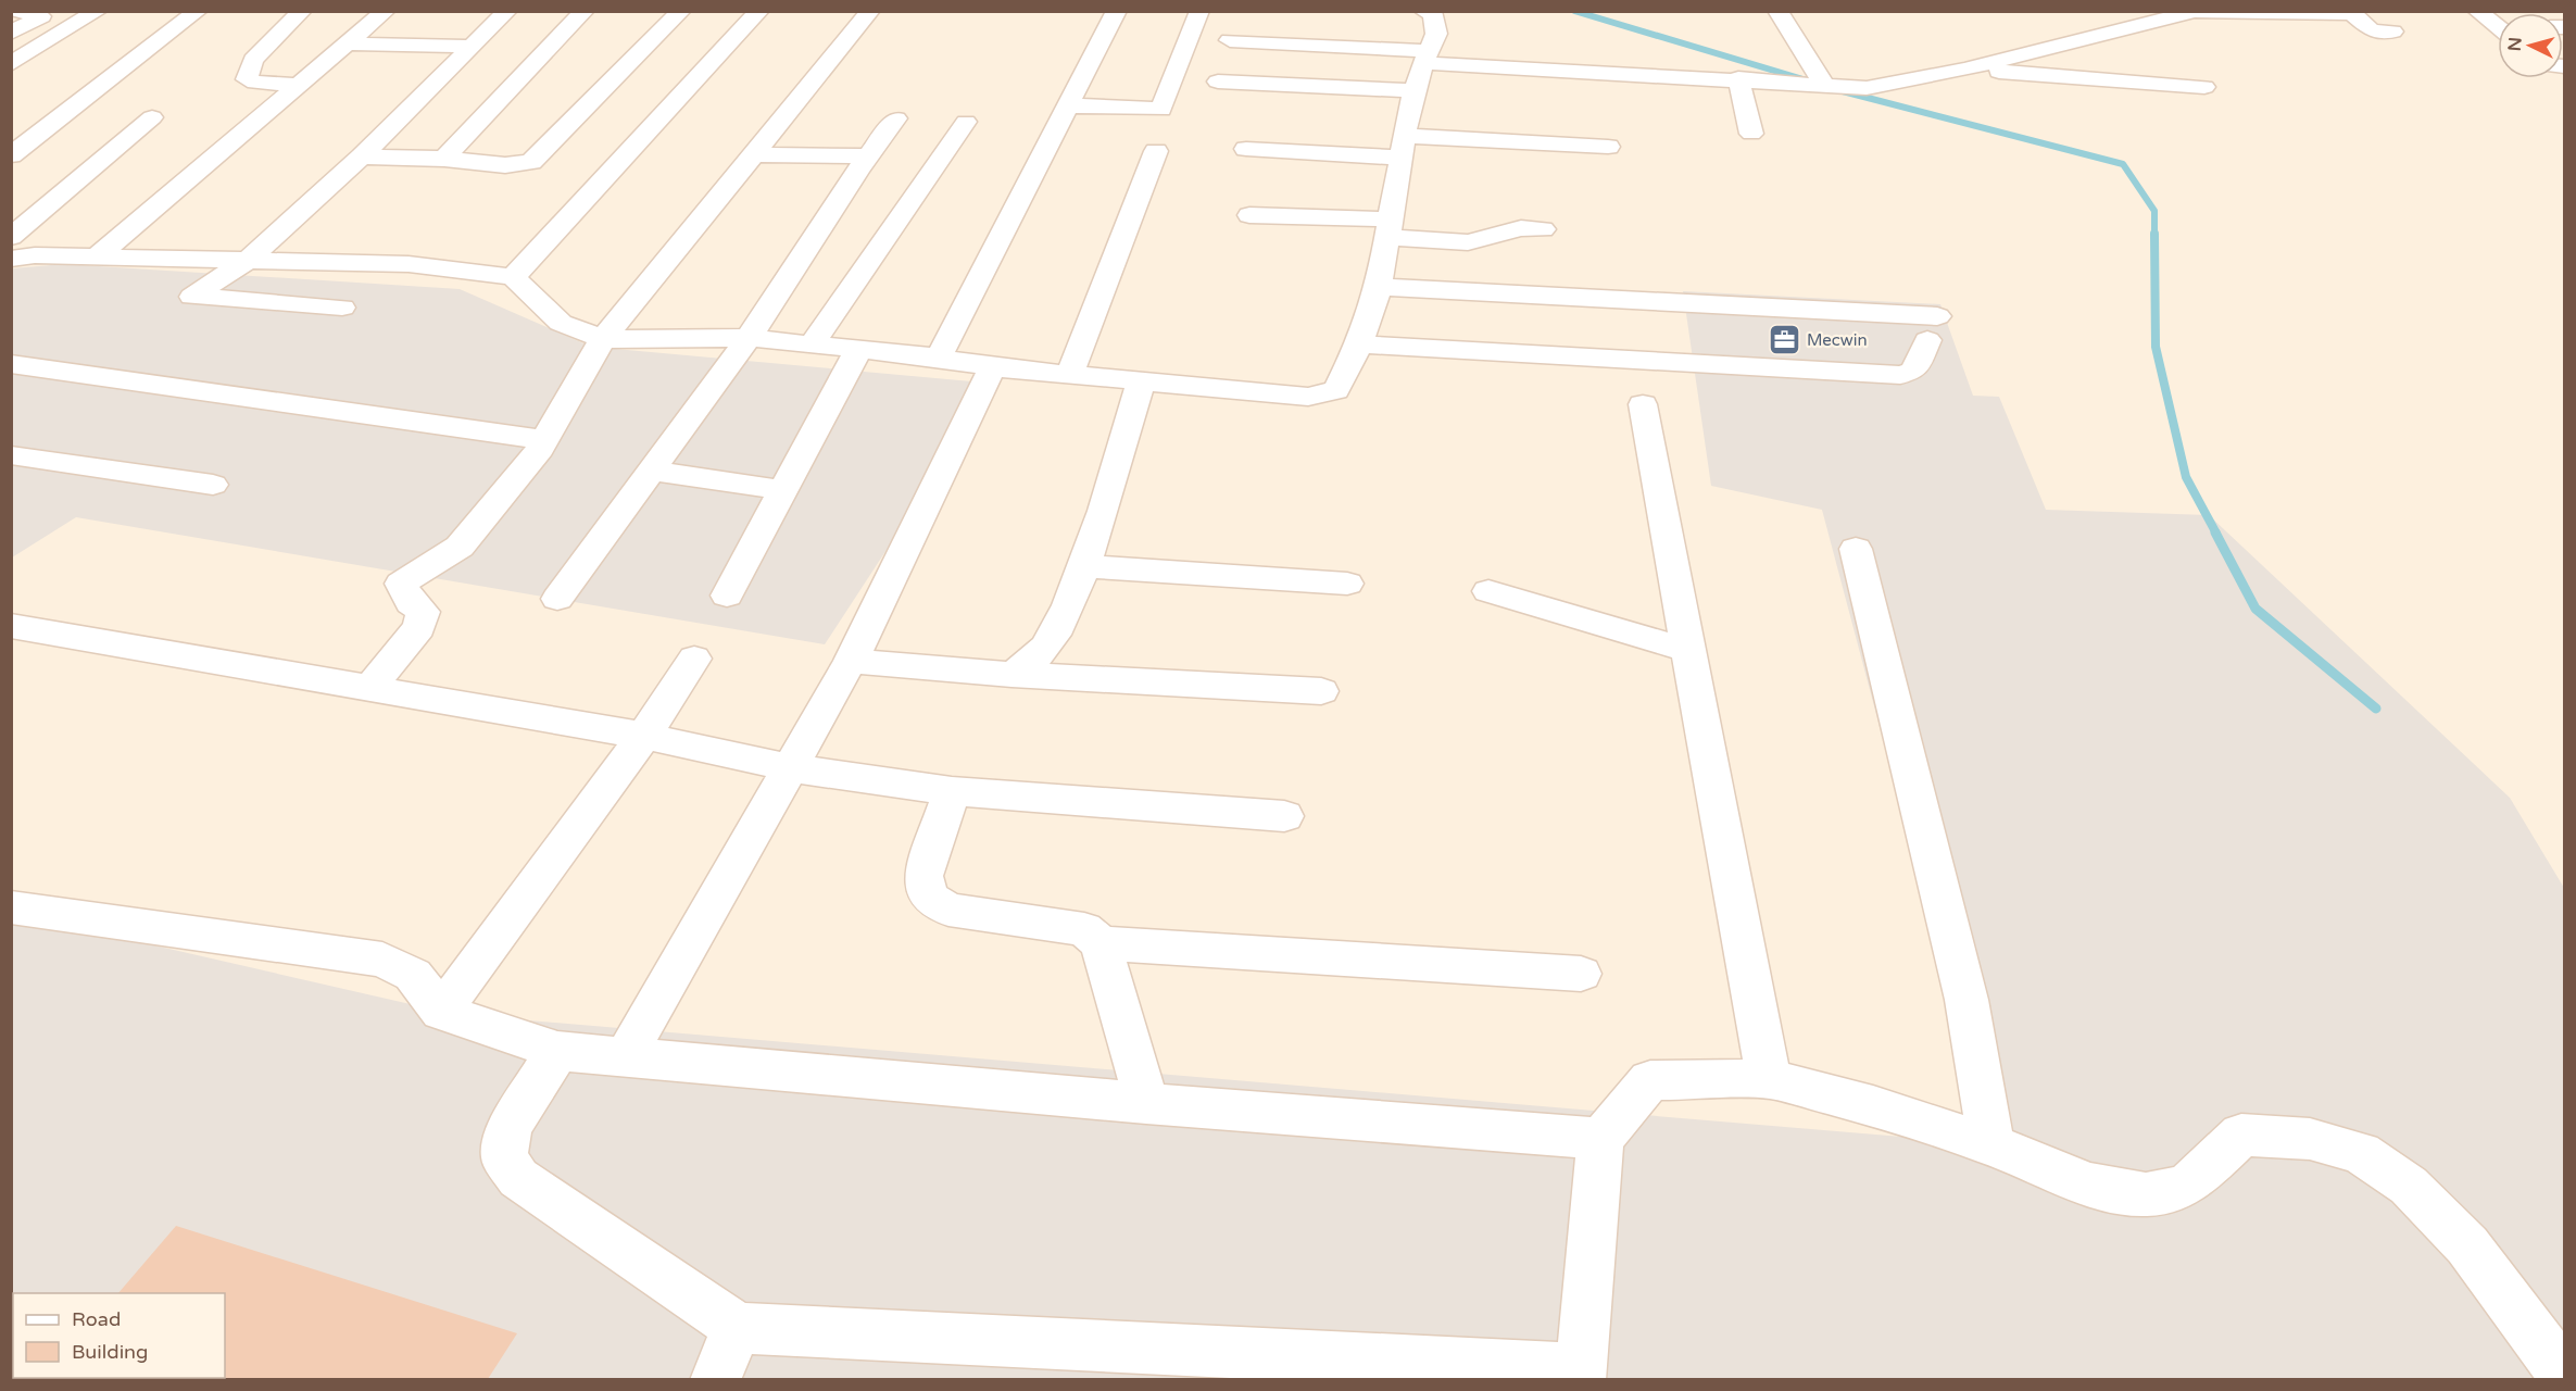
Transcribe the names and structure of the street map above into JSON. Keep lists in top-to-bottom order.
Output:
{
  "places": {
    "office": ["Mecwin"]
  },
  "legend": ["Road", "Building"],
  "north": "left"
}
